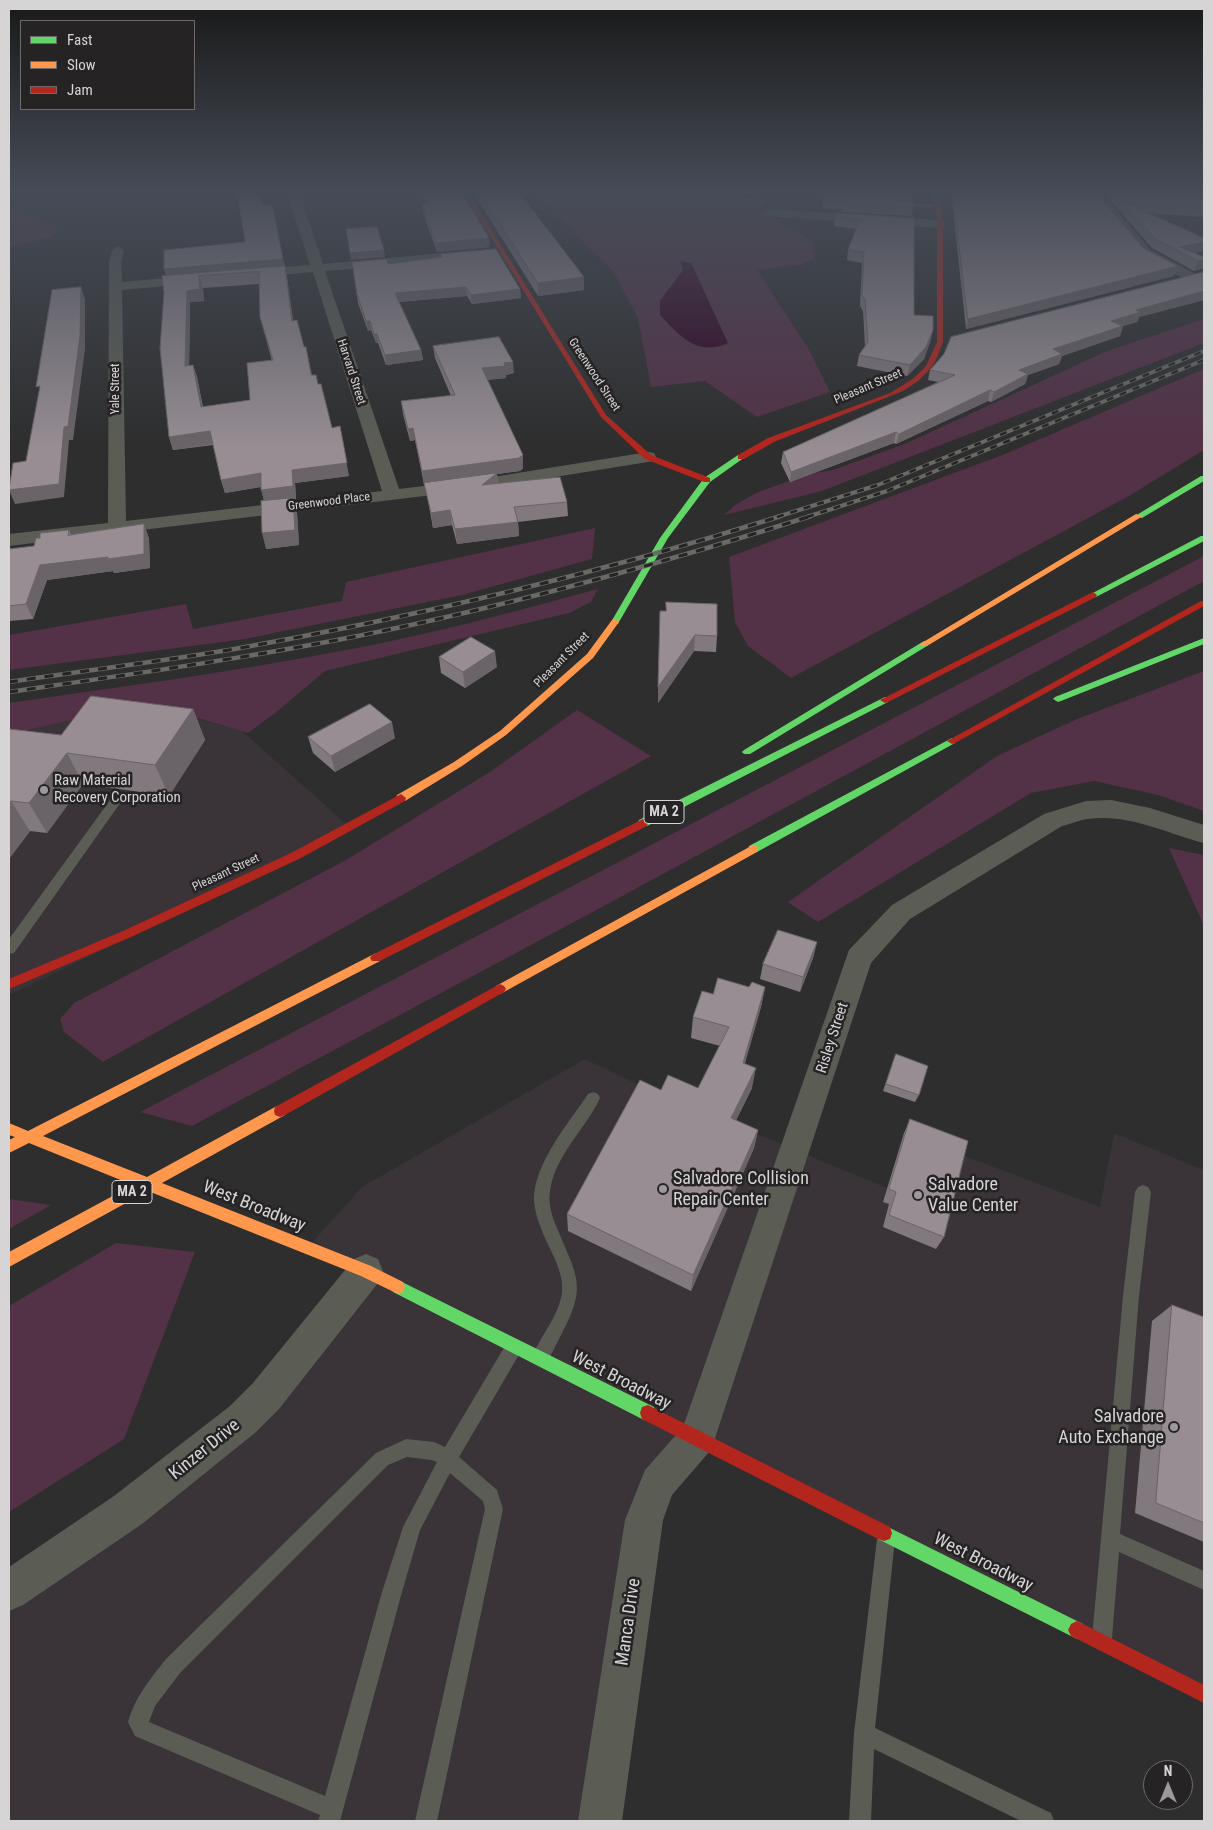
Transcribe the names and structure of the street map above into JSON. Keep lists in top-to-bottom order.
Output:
{
  "streets": {
    "main road": [
      "Greenwood Street",
      "Pleasant Street",
      "MA 2",
      "West Broadway"
    ],
    "street": [
      "Harvard Street",
      "Yale Street",
      "Greenwood Place",
      "Risley Street",
      "Kinzer Drive",
      "Manca Drive"
    ]
  },
  "crossings": [
    ["Harvard Street", "Greenwood Place"],
    ["Greenwood Street", "Pleasant Street"],
    ["Greenwood Street", "Greenwood Place"],
    ["Yale Street", "Greenwood Place"],
    ["Risley Street", "West Broadway"],
    ["Risley Street", "Manca Drive"],
    ["West Broadway", "Kinzer Drive"],
    ["West Broadway", "Manca Drive"]
  ],
  "places": [
    "Raw Material Recovery Corporation",
    "Salvadore Collision Repair Center",
    "Salvadore Value Center",
    "Salvadore Auto Exchange"
  ],
  "legend": ["Fast", "Slow", "Jam"],
  "north": "top"
}
